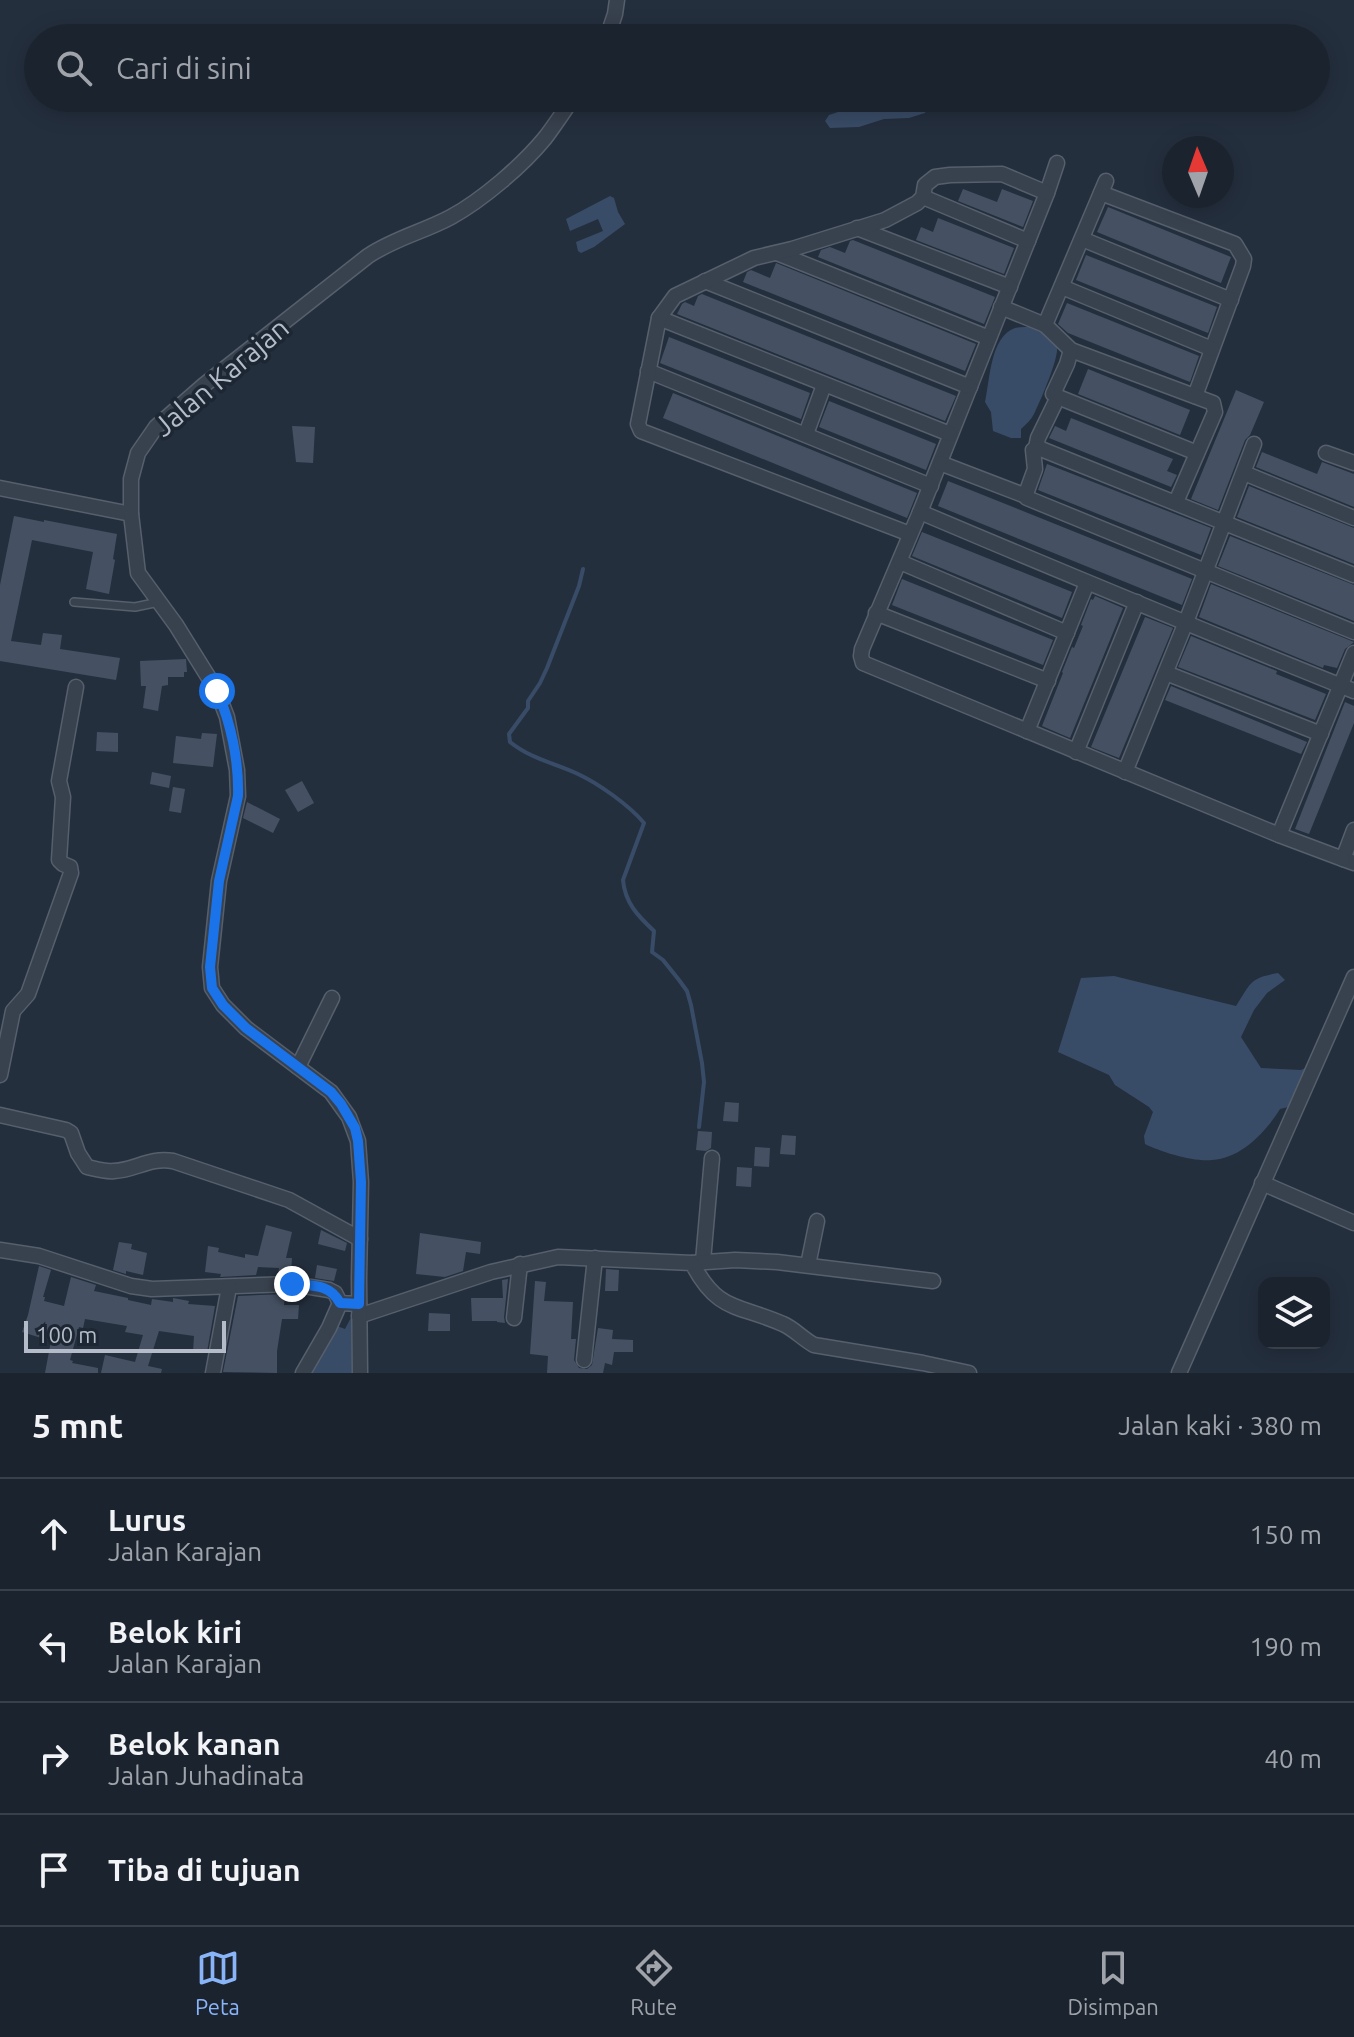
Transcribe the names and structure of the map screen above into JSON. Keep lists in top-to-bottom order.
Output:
{
  "streets": {
    "street": ["Jalan Karajan"]
  },
  "scale_bar": "100 m",
  "north": "top",
  "page": {
    "search": "Cari di sini",
    "scale": "100 m",
    "heading": ["5 mnt", "Jalan kaki · 380 m"],
    "list": [
      ["Lurus", "Jalan Karajan", "150 m"],
      ["Belok kiri", "Jalan Karajan", "190 m"],
      ["Belok kanan", "Jalan Juhadinata", "40 m"],
      "Tiba di tujuan"
    ],
    "nav": ["Peta", "Rute", "Disimpan"]
  }
}
